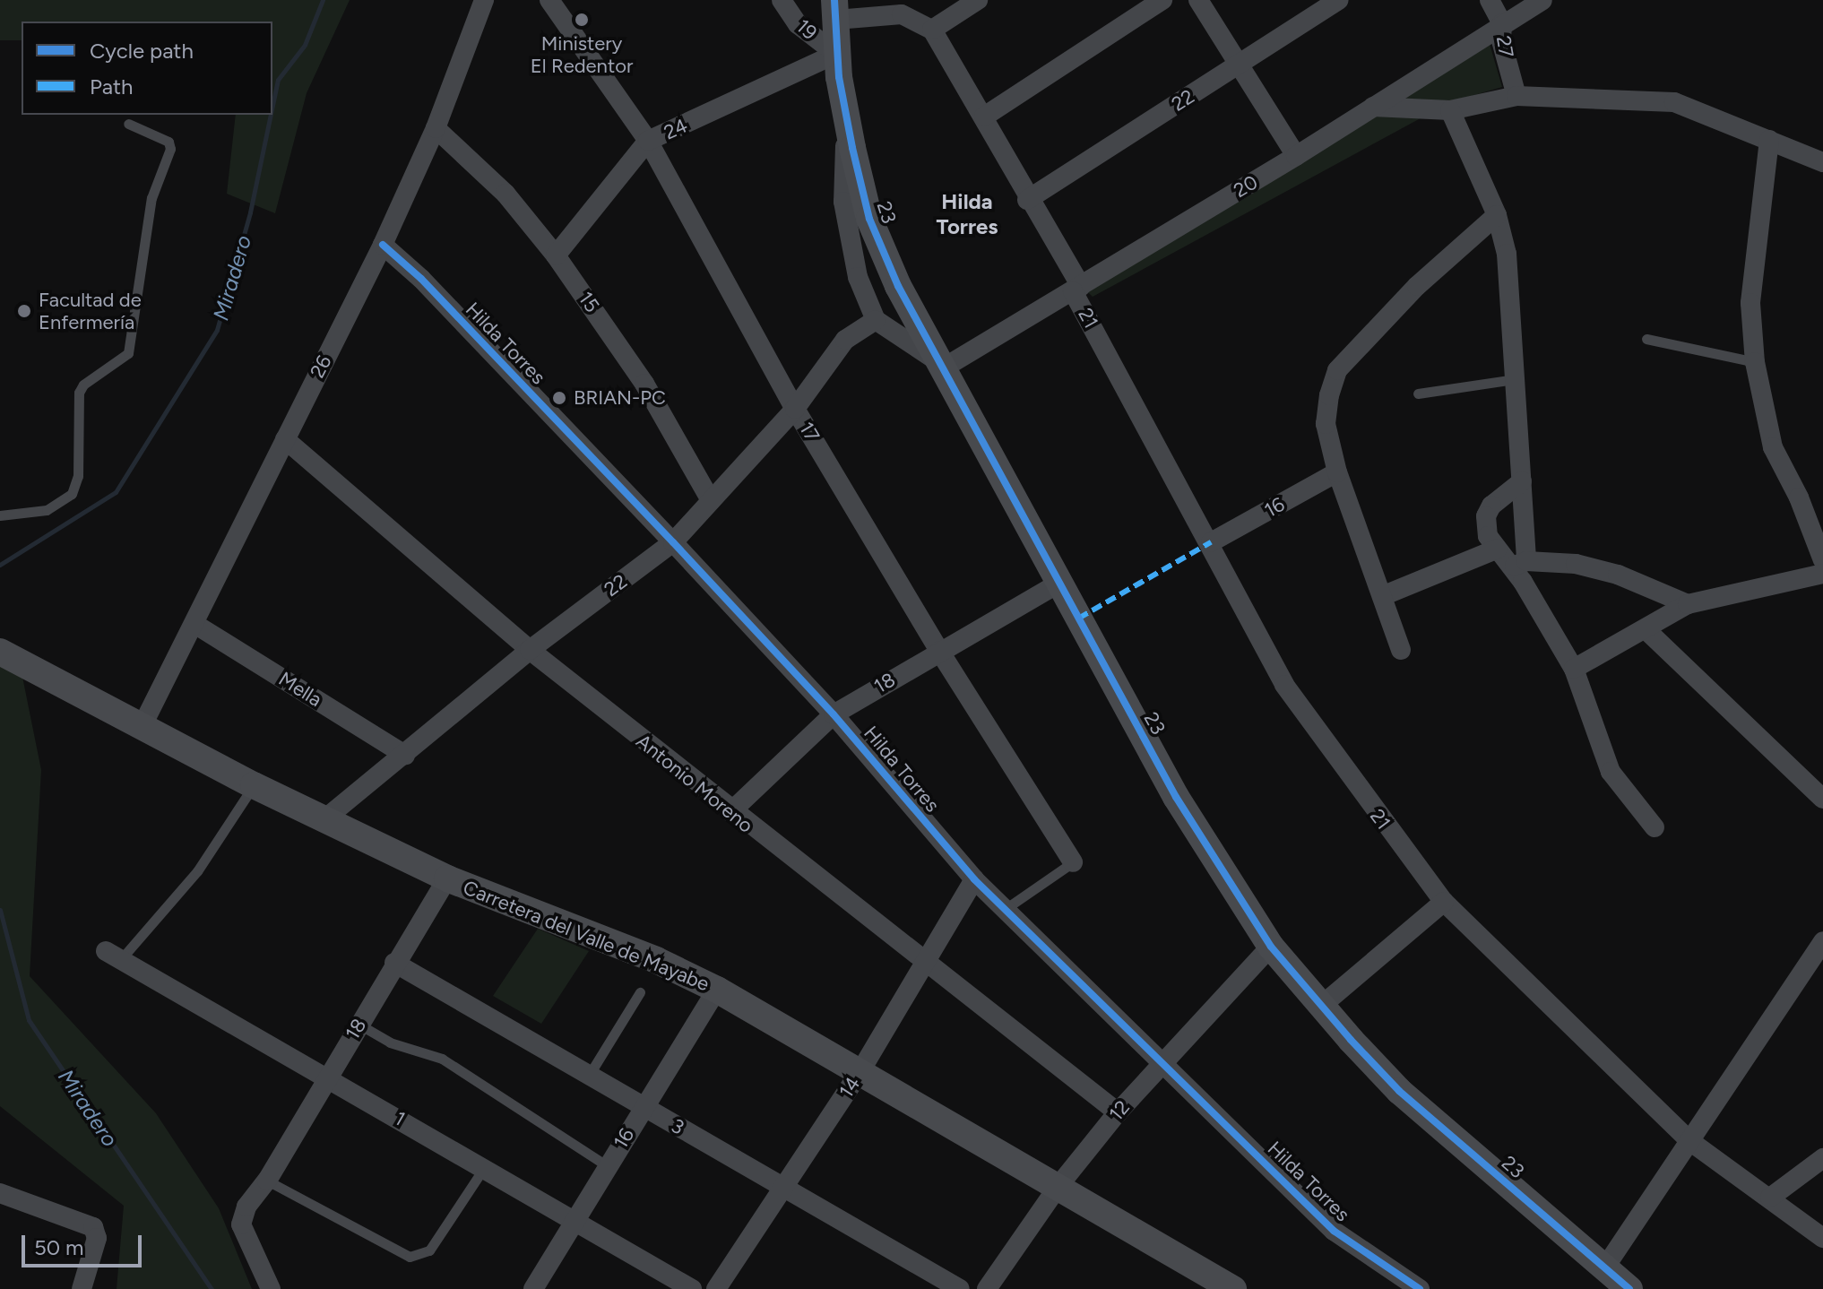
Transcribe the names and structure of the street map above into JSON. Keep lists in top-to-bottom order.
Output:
{
  "streets": {
    "street": [
      "19",
      "27",
      "22",
      "24",
      "20",
      "23",
      "15",
      "21",
      "Hilda Torres",
      "26",
      "17",
      "16",
      "18",
      "Mella",
      "Antonio Moreno",
      "Carretera del Valle de Mayabe",
      "14",
      "12",
      "1",
      "3"
    ]
  },
  "crossings": [
    ["19", "24"],
    ["19", "23"],
    ["27", "20"],
    ["22", "23"],
    ["22", "15"],
    ["22", "21"],
    ["22", "Hilda Torres"],
    ["22", "17"],
    ["22", "Mella"],
    ["22", "Antonio Moreno"],
    ["22", "Carretera del Valle de Mayabe"],
    ["24", "23"],
    ["24", "15"],
    ["24", "17"],
    ["20", "23"],
    ["20", "21"],
    ["23", "18"],
    ["23", "12"],
    ["15", "26"],
    ["21", "16"],
    ["Hilda Torres", "26"],
    ["Hilda Torres", "18"],
    ["Hilda Torres", "14"],
    ["Hilda Torres", "12"],
    ["26", "Mella"],
    ["26", "Antonio Moreno"],
    ["26", "Carretera del Valle de Mayabe"],
    ["17", "18"],
    ["16", "Carretera del Valle de Mayabe"],
    ["16", "1"],
    ["16", "3"],
    ["18", "Antonio Moreno"],
    ["18", "Carretera del Valle de Mayabe"],
    ["18", "1"],
    ["18", "3"],
    ["Antonio Moreno", "14"],
    ["Antonio Moreno", "12"],
    ["Carretera del Valle de Mayabe", "14"],
    ["Carretera del Valle de Mayabe", "12"],
    ["14", "3"]
  ],
  "districts": ["Hilda Torres"],
  "water": ["Miradero"],
  "places": ["Ministery El Redentor", "Facultad de Enfermería", "BRIAN-PC"],
  "legend": ["Cycle path", "Path"],
  "scale_bar": "50 m"
}
